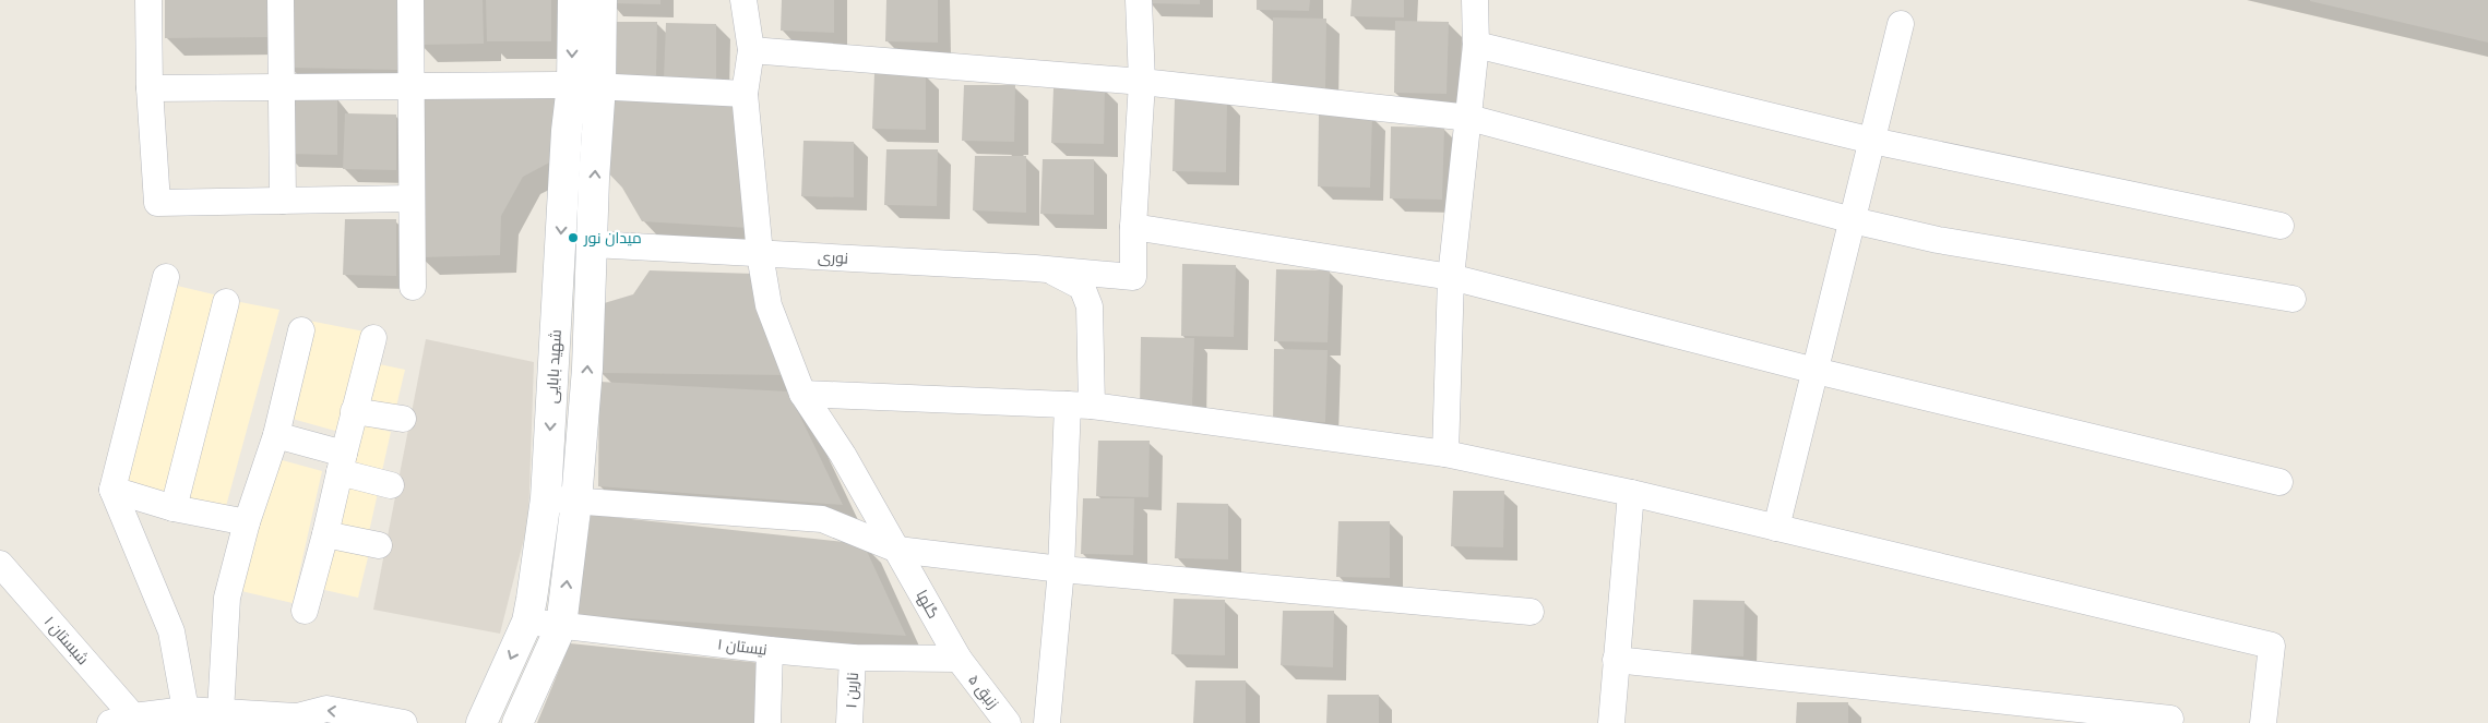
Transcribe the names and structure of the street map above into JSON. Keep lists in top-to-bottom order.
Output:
{
  "streets": {
    "main road": ["شهید بابایی"],
    "street": [
      "نوری",
      "گلها",
      "شبستان ۱",
      "نیستان ۱",
      "نارین ۱",
      "زنبق ۵"
    ]
  },
  "crossings": [
    ["نوری", "گلها"],
    ["شهید بابایی", "نیستان ۱"],
    ["گلها", "نیستان ۱"],
    ["گلها", "زنبق ۵"],
    ["نیستان ۱", "نارین ۱"],
    ["نیستان ۱", "زنبق ۵"]
  ],
  "places": ["میدان نور"]
}
